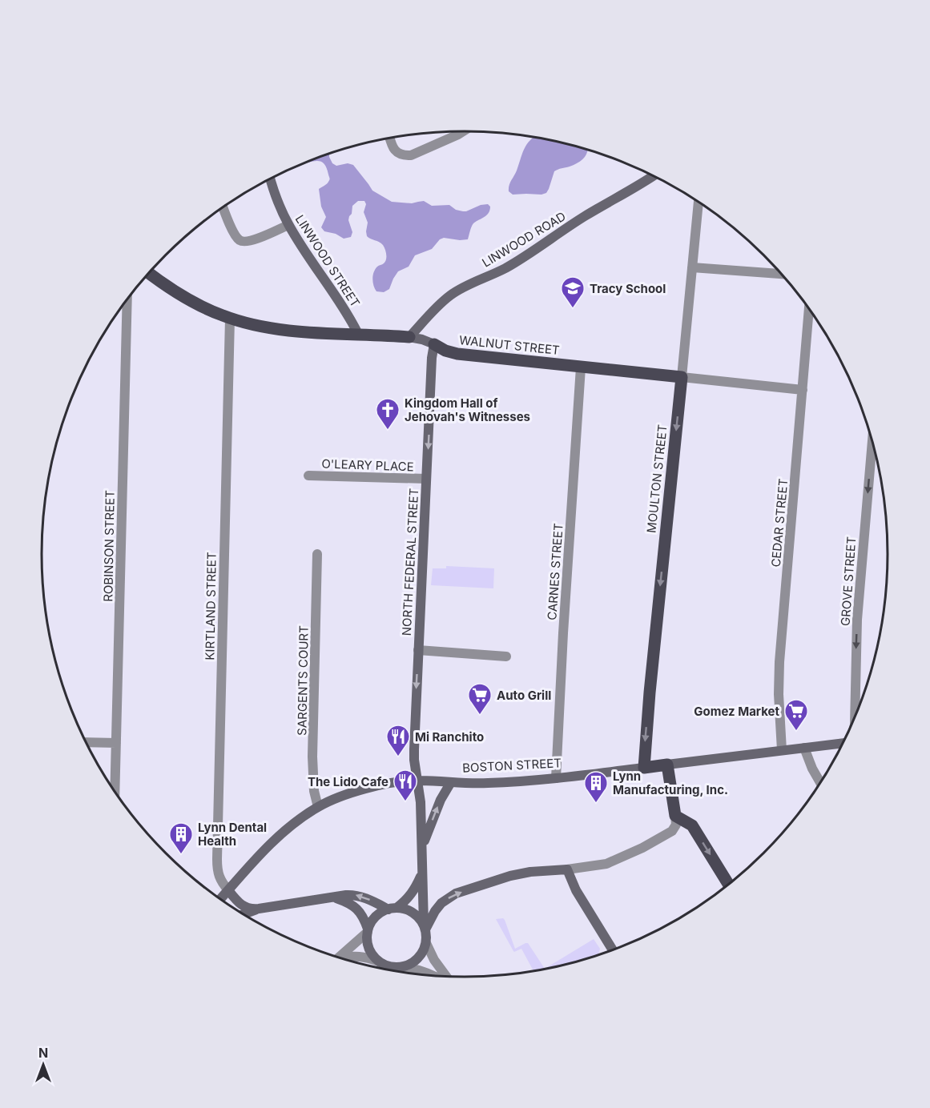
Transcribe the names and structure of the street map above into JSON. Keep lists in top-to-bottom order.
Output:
{
  "streets": {
    "main road": [
      "LINWOOD ROAD",
      "LINWOOD STREET",
      "WALNUT STREET",
      "MOULTON STREET",
      "NORTH FEDERAL STREET",
      "BOSTON STREET"
    ],
    "street": [
      "O'LEARY PLACE",
      "CEDAR STREET",
      "ROBINSON STREET",
      "CARNES STREET",
      "GROVE STREET",
      "KIRTLAND STREET",
      "SARGENTS COURT"
    ]
  },
  "crossings": [
    ["LINWOOD ROAD", "WALNUT STREET"],
    ["LINWOOD STREET", "WALNUT STREET"],
    ["WALNUT STREET", "MOULTON STREET"],
    ["WALNUT STREET", "CEDAR STREET"],
    ["WALNUT STREET", "NORTH FEDERAL STREET"],
    ["WALNUT STREET", "CARNES STREET"],
    ["WALNUT STREET", "KIRTLAND STREET"],
    ["O'LEARY PLACE", "NORTH FEDERAL STREET"],
    ["MOULTON STREET", "BOSTON STREET"],
    ["CEDAR STREET", "BOSTON STREET"],
    ["NORTH FEDERAL STREET", "BOSTON STREET"],
    ["CARNES STREET", "BOSTON STREET"],
    ["KIRTLAND STREET", "BOSTON STREET"],
    ["SARGENTS COURT", "BOSTON STREET"]
  ],
  "one_way": ["MOULTON STREET", "NORTH FEDERAL STREET", "GROVE STREET"],
  "places": {
    "school or university": ["Tracy School"],
    "church": ["Kingdom Hall of Jehovah's Witnesses"],
    "supermarket": ["Auto Grill", "Gomez Market"],
    "restaurant": ["Mi Ranchito", "The Lido Cafe"],
    "building": ["Lynn Manufacturing, Inc.", "Lynn Dental Health"]
  },
  "north": "top"
}
